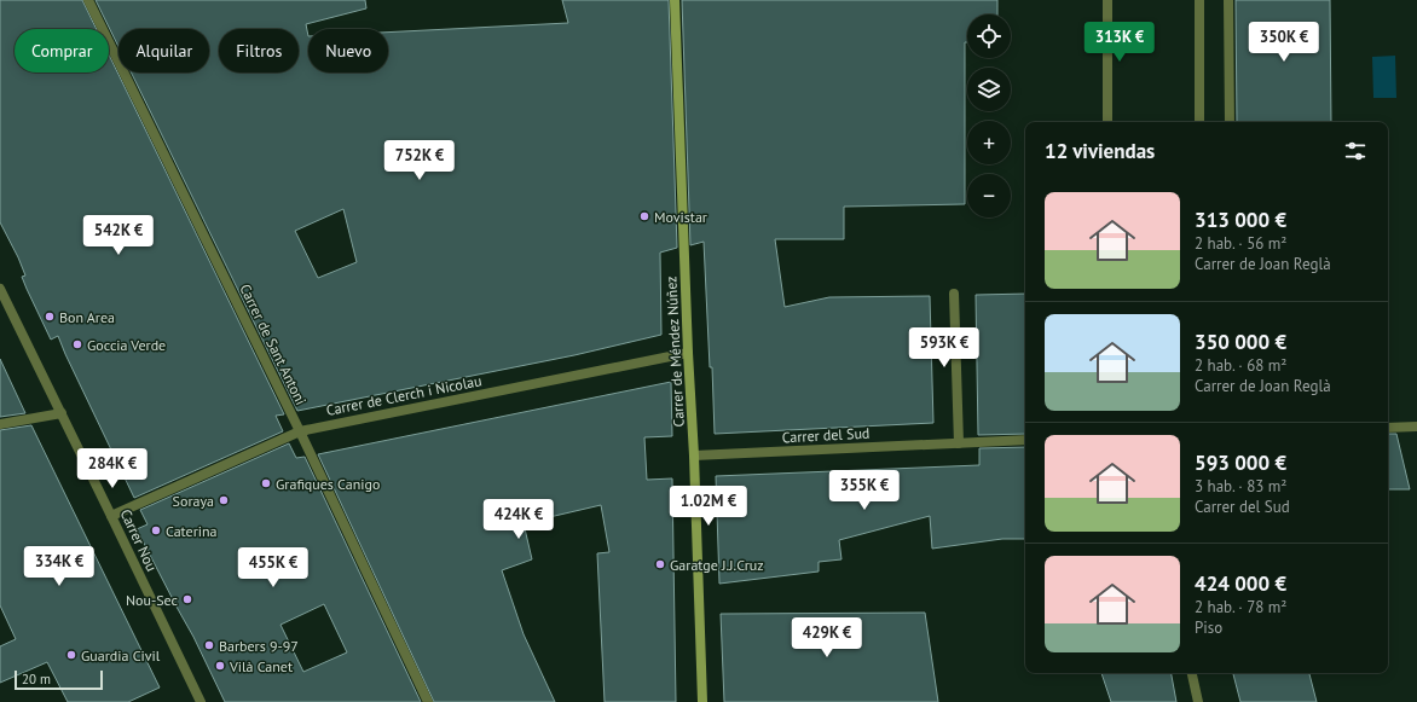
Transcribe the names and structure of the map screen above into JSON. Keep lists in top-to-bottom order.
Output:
{
  "streets": {
    "street": [
      "Carrer de Sant Antoni",
      "Carrer de Méndez Núñez",
      "Carrer de Clerch i Nicolau",
      "Carrer del Sud",
      "Carrer Nou"
    ]
  },
  "crossings": [
    ["Carrer de Sant Antoni", "Carrer de Clerch i Nicolau"],
    ["Carrer de Méndez Núñez", "Carrer de Clerch i Nicolau"],
    ["Carrer de Méndez Núñez", "Carrer del Sud"],
    ["Carrer de Clerch i Nicolau", "Carrer Nou"]
  ],
  "places": [
    "Movistar",
    "Bon Area",
    "Goccia Verde",
    "Grafiques Canigo",
    "Soraya",
    "Caterina",
    "Garatge J.J.Cruz",
    "Nou-Sec",
    "Barbers 9-97",
    "Guardia Civil",
    "Vilà Canet"
  ],
  "scale_bar": "20 m",
  "page": {
    "map_buttons": ["+", "−"],
    "price": [
      "313K €",
      "350K €",
      "752K €",
      "542K €",
      "593K €",
      "284K €",
      "355K €",
      "1.02M €",
      "424K €",
      "334K €",
      "455K €",
      "429K €"
    ],
    "chip": [
      "Comprar",
      "Alquilar",
      "Filtros",
      "Nuevo"
    ],
    "heading": "12 viviendas",
    "list": [
      {
        "name": "313 000 €",
        "note": "2 hab. · 56 m² · Carrer de Joan Reglà"
      },
      {
        "name": "350 000 €",
        "note": "2 hab. · 68 m² · Carrer de Joan Reglà"
      },
      {
        "name": "593 000 €",
        "note": "3 hab. · 83 m² · Carrer del Sud"
      },
      {
        "name": "424 000 €",
        "note": "2 hab. · 78 m² · Piso"
      }
    ],
    "scale": "20 m"
  }
}
